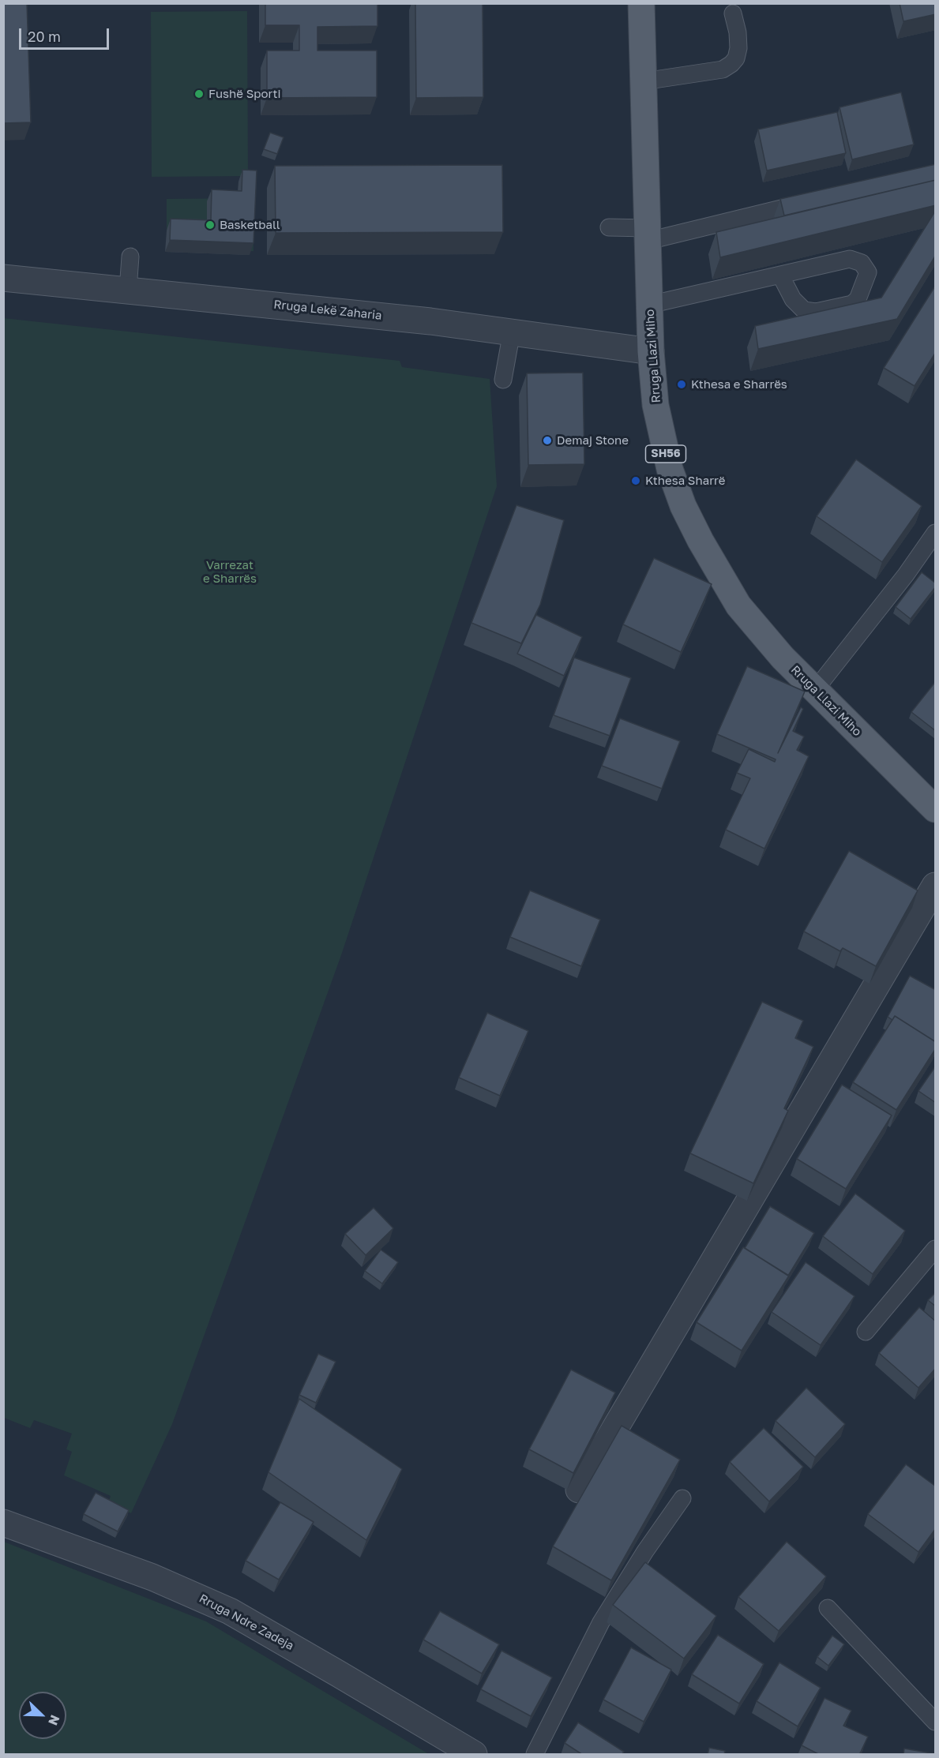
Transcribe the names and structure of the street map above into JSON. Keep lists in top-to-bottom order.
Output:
{
  "streets": {
    "main road": ["Rruga Llazi Miho", "SH56"],
    "street": ["Rruga Lekë Zaharia", "Rruga Ndre Zadeja"]
  },
  "crossings": [
    ["Rruga Lekë Zaharia", "Rruga Llazi Miho"]
  ],
  "parks": ["Varrezat e Sharrës"],
  "places": [
    "Fushë Sporti",
    "Basketball",
    "Kthesa e Sharrës",
    "Demaj Stone",
    "Kthesa Sharrë"
  ],
  "scale_bar": "20 m",
  "north": "bottom right"
}
